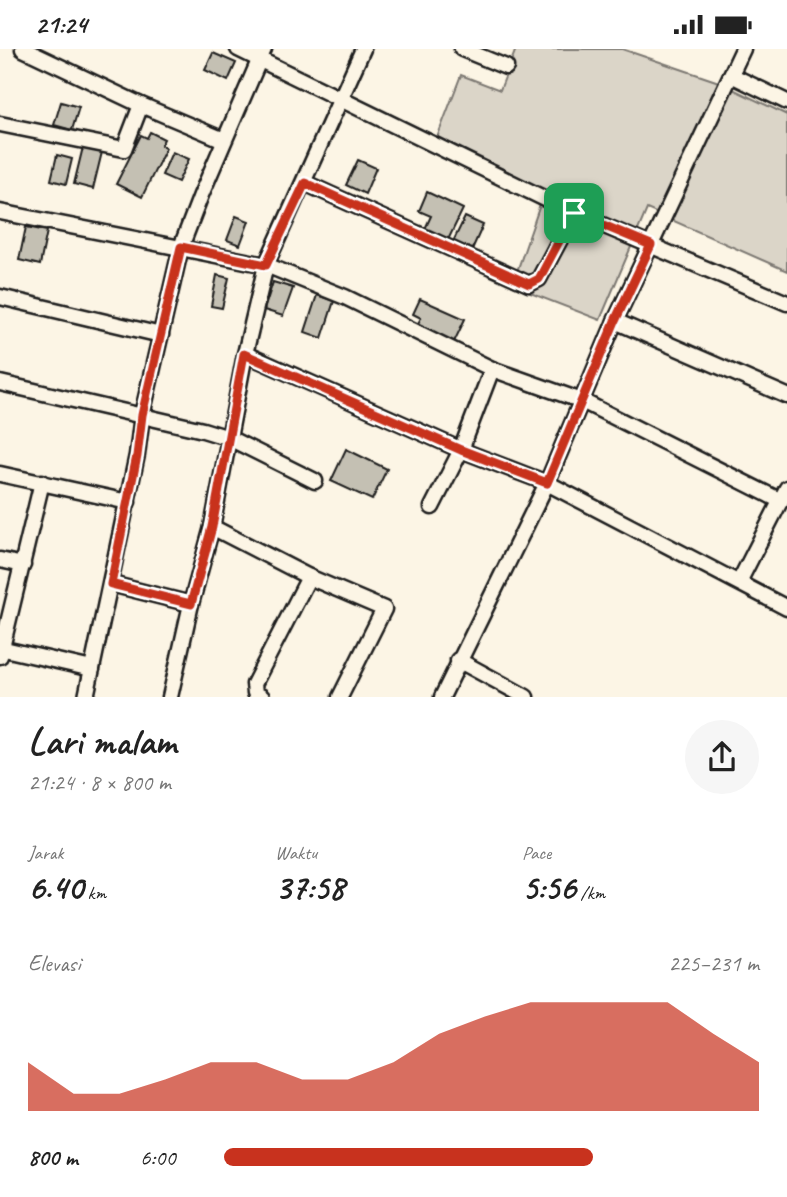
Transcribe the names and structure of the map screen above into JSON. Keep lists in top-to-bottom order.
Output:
{
  "page": {
    "status": "21:24",
    "heading": ["Lari malam", "21:24 · 8 × 800 m"],
    "stats": [
      ["Jarak", "6.40 km"],
      ["Waktu", "37:58"],
      ["Pace", "5:56 /km"]
    ],
    "chart": ["Elevasi", "225–231 m"],
    "list": [
      {
        "name": "800 m",
        "note": "6:00"
      }
    ]
  }
}
